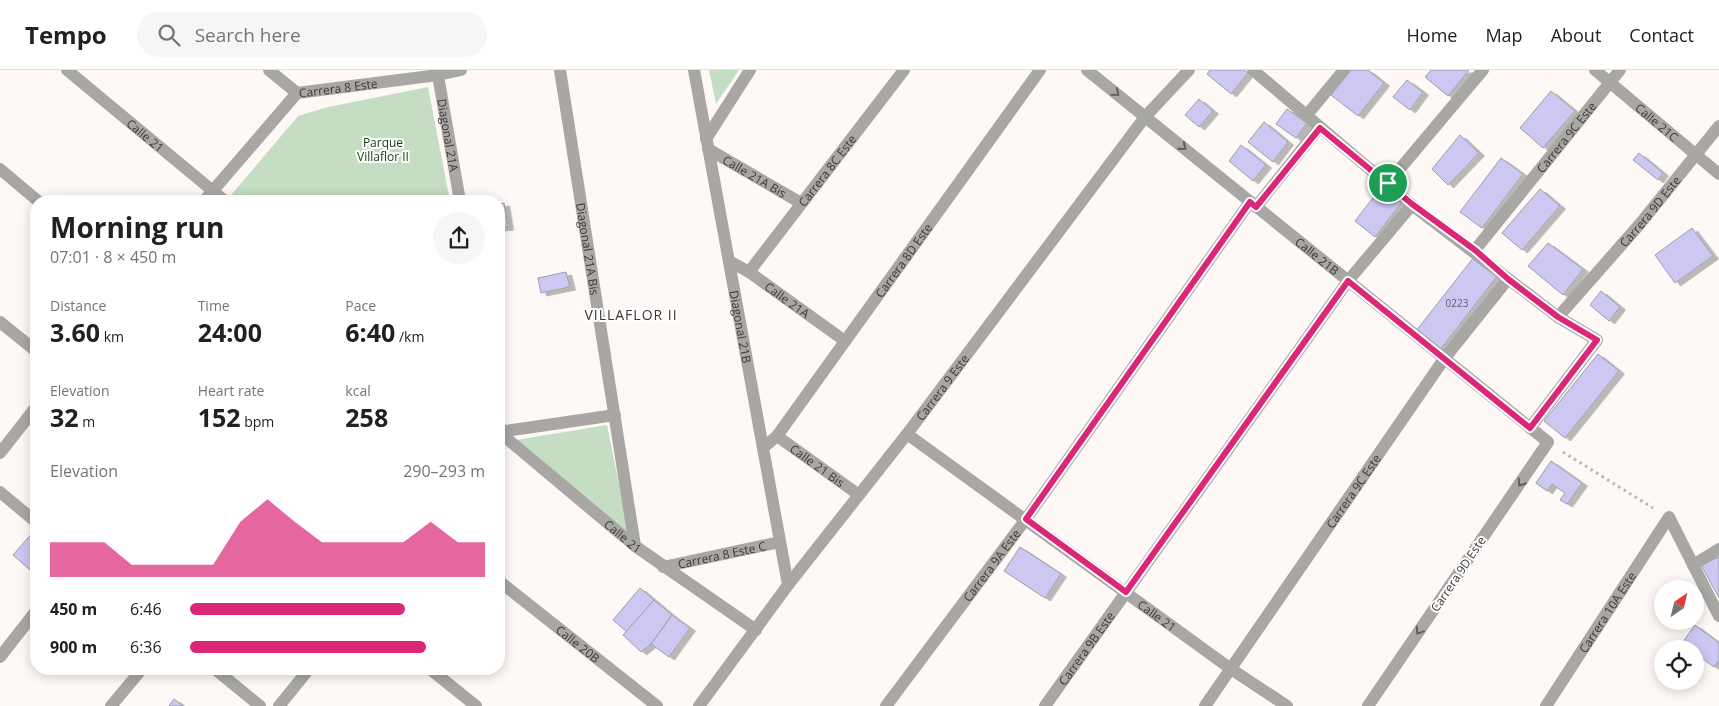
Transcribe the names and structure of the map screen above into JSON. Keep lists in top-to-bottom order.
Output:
{
  "streets": {
    "street": [
      "Carrera 8 Este",
      "Calle 21C",
      "Calle 21",
      "Diagonal 21A",
      "Carrera 9C Este",
      "Carrera 8C Este",
      "Calle 21A Bis",
      "Carrera 9D Este",
      "Diagonal 21A Bis",
      "Calle 21B",
      "Carrera 8D Este",
      "Calle 21A",
      "Diagonal 21B",
      "Carrera 9 Este",
      "Calle 21 Bis",
      "Carrera 8 Este C",
      "Carrera 9A Este",
      "Carrera 10A Este",
      "Calle 20B",
      "Carrera 9B Este"
    ]
  },
  "crossings": [
    ["Carrera 8 Este", "Calle 21"],
    ["Carrera 8 Este", "Diagonal 21A"],
    ["Calle 21C", "Carrera 9C Este"],
    ["Calle 21C", "Carrera 9D Este"],
    ["Calle 21", "Carrera 9C Este"],
    ["Calle 21", "Diagonal 21A Bis"],
    ["Calle 21", "Carrera 9 Este"],
    ["Calle 21", "Carrera 8 Este C"],
    ["Calle 21", "Carrera 9A Este"],
    ["Calle 21", "Carrera 9B Este"],
    ["Carrera 9C Este", "Calle 21B"],
    ["Carrera 8C Este", "Calle 21A Bis"],
    ["Carrera 8C Este", "Calle 21A"],
    ["Calle 21A Bis", "Diagonal 21B"],
    ["Carrera 9D Este", "Calle 21B"],
    ["Calle 21B", "Carrera 9 Este"],
    ["Calle 21B", "Carrera 9A Este"],
    ["Calle 21B", "Carrera 9B Este"],
    ["Carrera 8D Este", "Calle 21A"],
    ["Carrera 8D Este", "Diagonal 21B"],
    ["Carrera 8D Este", "Calle 21 Bis"],
    ["Calle 21A", "Diagonal 21B"],
    ["Diagonal 21B", "Carrera 9 Este"],
    ["Diagonal 21B", "Carrera 8 Este C"],
    ["Carrera 9 Este", "Calle 21 Bis"]
  ],
  "one_way": ["Carrera 9D Este"],
  "districts": ["VILLAFLOR II"],
  "parks": ["Parque Villaflor II"],
  "house_numbers": ["0223"],
  "north": "top right",
  "page": {
    "header": "Tempo",
    "search": "Search here",
    "nav": [
      "Home",
      "Map",
      "About",
      "Contact"
    ],
    "heading": ["Morning run", "07:01 · 8 × 450 m"],
    "stats": [
      ["Distance", "3.60 km"],
      ["Time", "24:00"],
      ["Pace", "6:40 /km"],
      ["Elevation", "32 m"],
      ["Heart rate", "152 bpm"],
      ["kcal", "258"]
    ],
    "chart": ["Elevation", "290–293 m"],
    "list": [
      {
        "name": "450 m",
        "note": "6:46"
      },
      {
        "name": "900 m",
        "note": "6:36"
      }
    ]
  }
}
